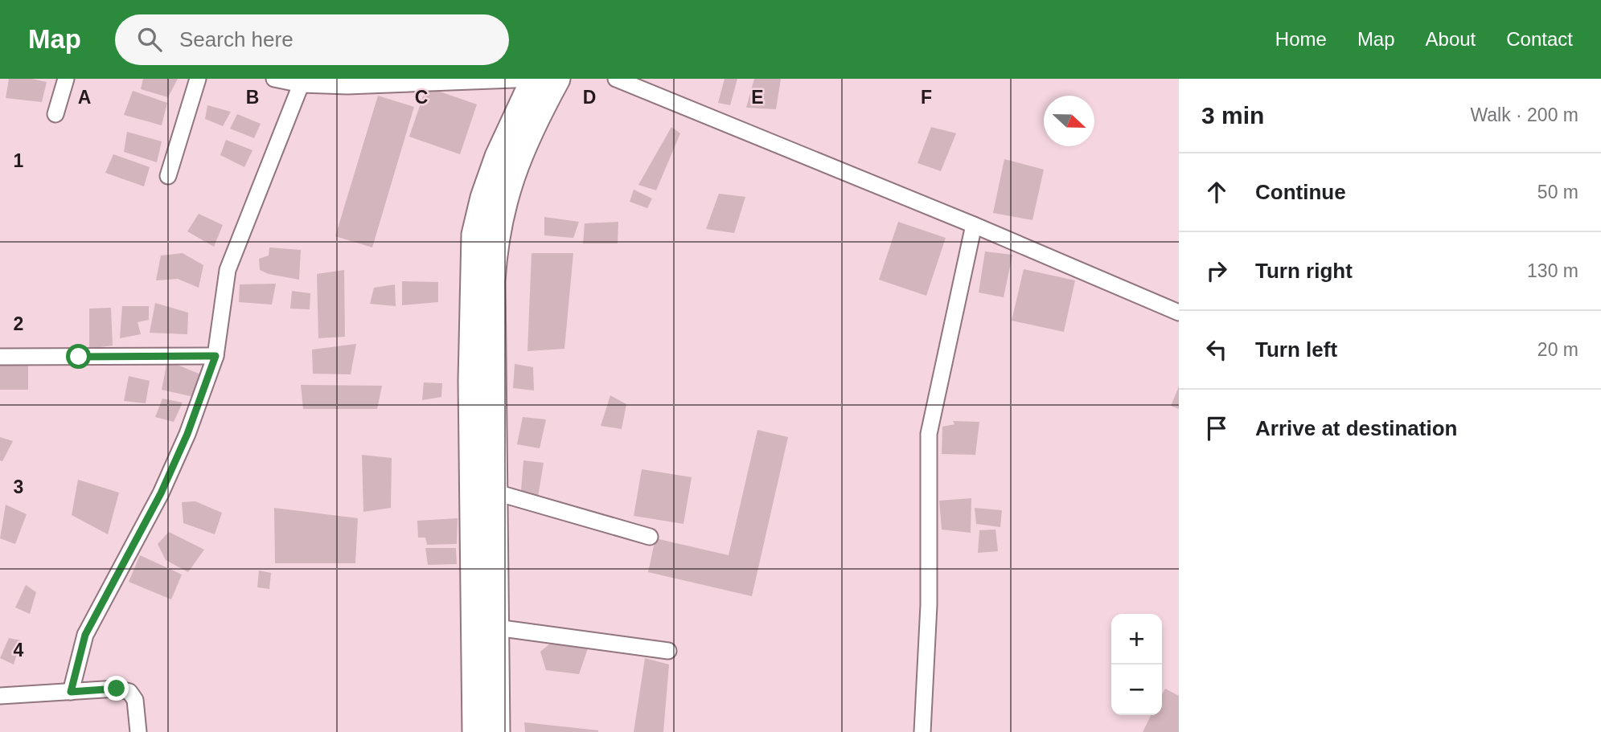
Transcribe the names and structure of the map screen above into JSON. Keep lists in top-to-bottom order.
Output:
{
  "north": "right",
  "page": {
    "header": "Map",
    "search": "Search here",
    "nav": [
      "Home",
      "Map",
      "About",
      "Contact"
    ],
    "heading": ["3 min", "Walk · 200 m"],
    "list": [
      ["Continue", "50 m"],
      ["Turn right", "130 m"],
      ["Turn left", "20 m"],
      "Arrive at destination"
    ],
    "map_buttons": ["+", "−"]
  },
  "grid": {
    "columns": [
      "A",
      "B",
      "C",
      "D",
      "E",
      "F"
    ],
    "rows": [
      "1",
      "2",
      "3",
      "4"
    ]
  }
}
